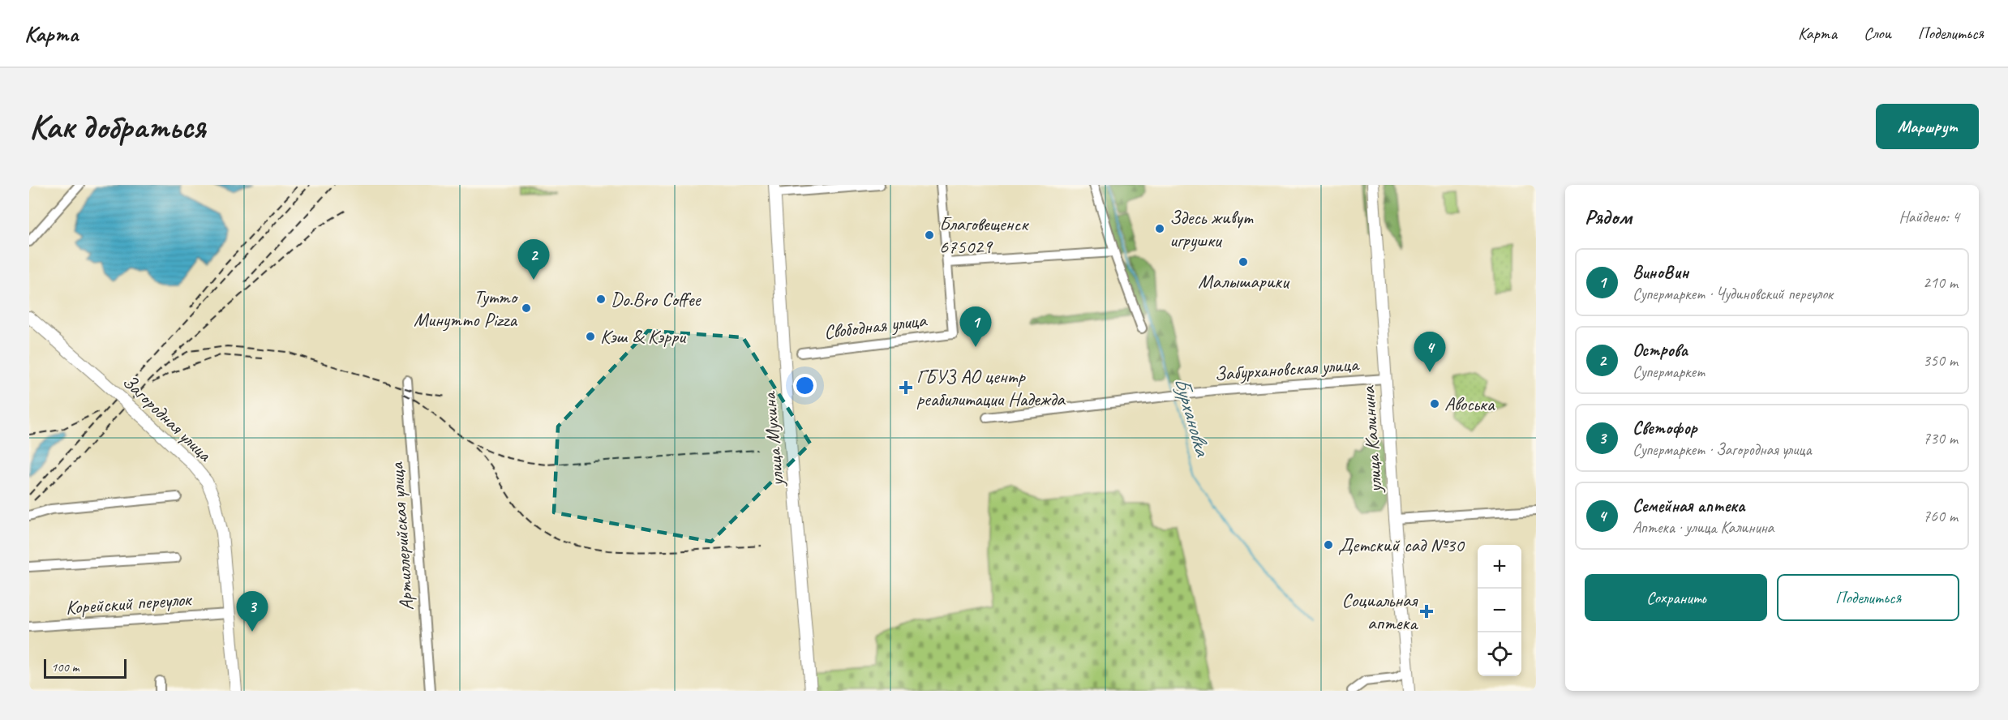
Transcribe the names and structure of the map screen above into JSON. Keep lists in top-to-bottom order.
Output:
{
  "streets": {
    "main road": ["Загородная улица", "улица Мухина", "улица Калинина"],
    "street": [
      "Свободная улица",
      "Забурхановская улица",
      "Артиллерийская улица",
      "Корейский переулок"
    ]
  },
  "crossings": [
    ["Забурхановская улица", "улица Калинина"],
    ["Загородная улица", "Корейский переулок"]
  ],
  "water": ["Бурхановка"],
  "places": {
    "other": [
      "Здесь живут игрушки",
      "Благовещенск 675029",
      "Малышарики",
      "Do.Bro Coffee",
      "Тутто Минутто Pizza",
      "Кэш & Кэрри",
      "Авоська",
      "Детский сад №30"
    ],
    "health": ["ГБУЗ АО центр реабилитации Надежда", "Социальная аптека"]
  },
  "scale_bar": "100 m",
  "page": {
    "header": "Карта",
    "nav": ["Карта", "Слои", "Поделиться"],
    "buttons": [
      "Маршрут",
      ["Сохранить", "Поделиться"]
    ],
    "title": "Как добраться",
    "heading": ["Рядом", "Найдено: 4"],
    "pins": [
      "2",
      "1",
      "4",
      "3"
    ],
    "list": [
      {
        "mark": "1",
        "name": "ВиноВин",
        "note": "Супермаркет · Чудиновский переулок",
        "value": "210 m"
      },
      {
        "mark": "2",
        "name": "Острова",
        "note": "Супермаркет",
        "value": "350 m"
      },
      {
        "mark": "3",
        "name": "Светофор",
        "note": "Супермаркет · Загородная улица",
        "value": "730 m"
      },
      {
        "mark": "4",
        "name": "Семейная аптека",
        "note": "Аптека · улица Калинина",
        "value": "760 m"
      }
    ],
    "map_buttons": ["+", "−"],
    "scale": "100 m"
  }
}
